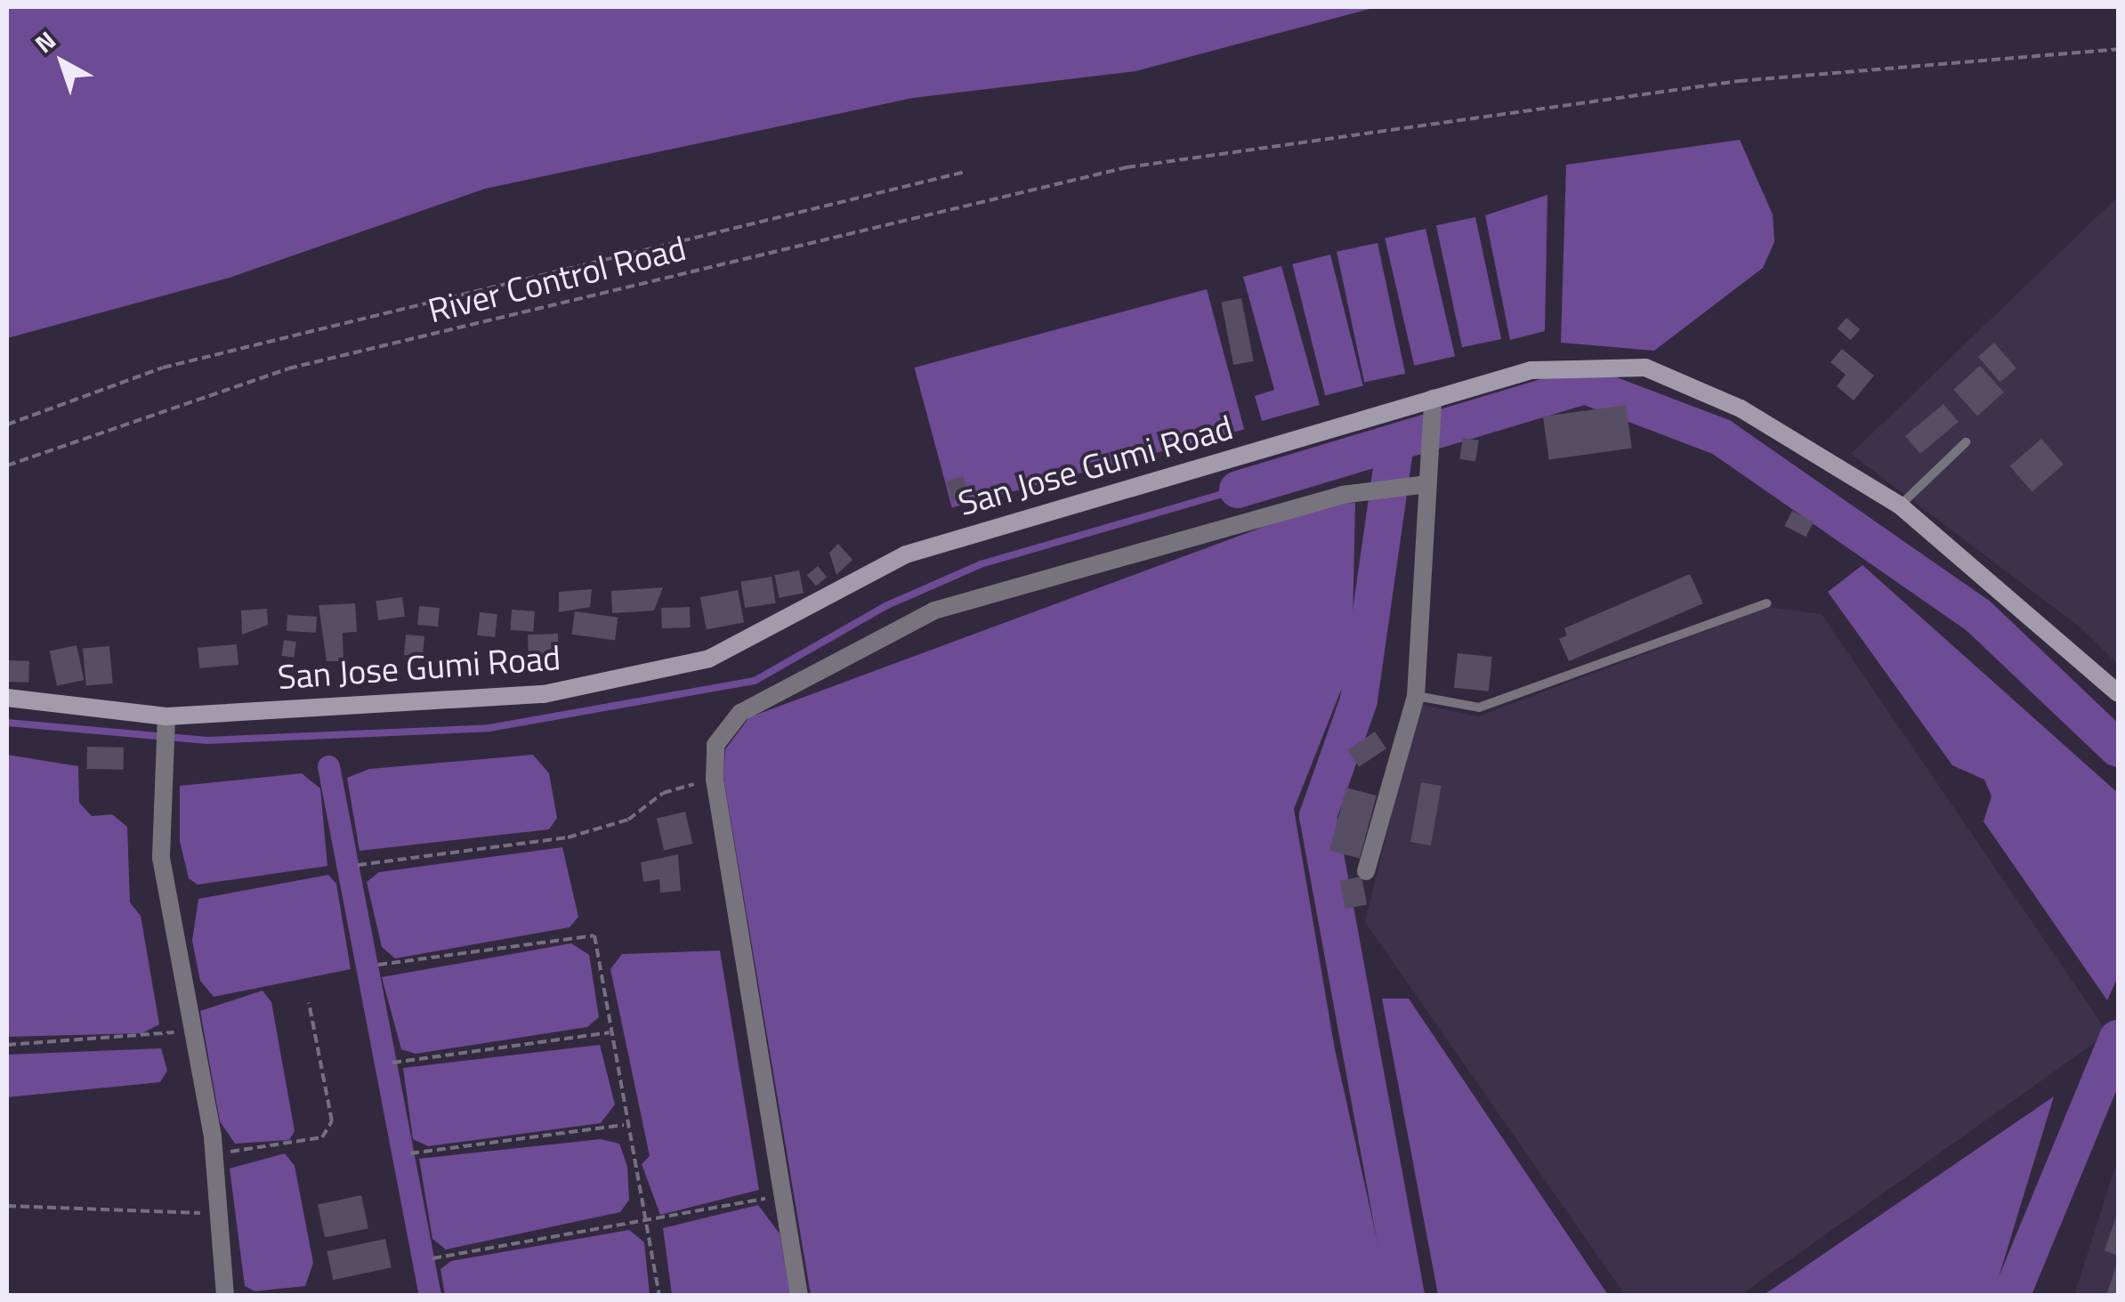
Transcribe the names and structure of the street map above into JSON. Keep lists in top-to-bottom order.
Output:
{
  "streets": {
    "street": ["San Jose Gumi Road"],
    "path": ["River Control Road"]
  },
  "north": "top left"
}
